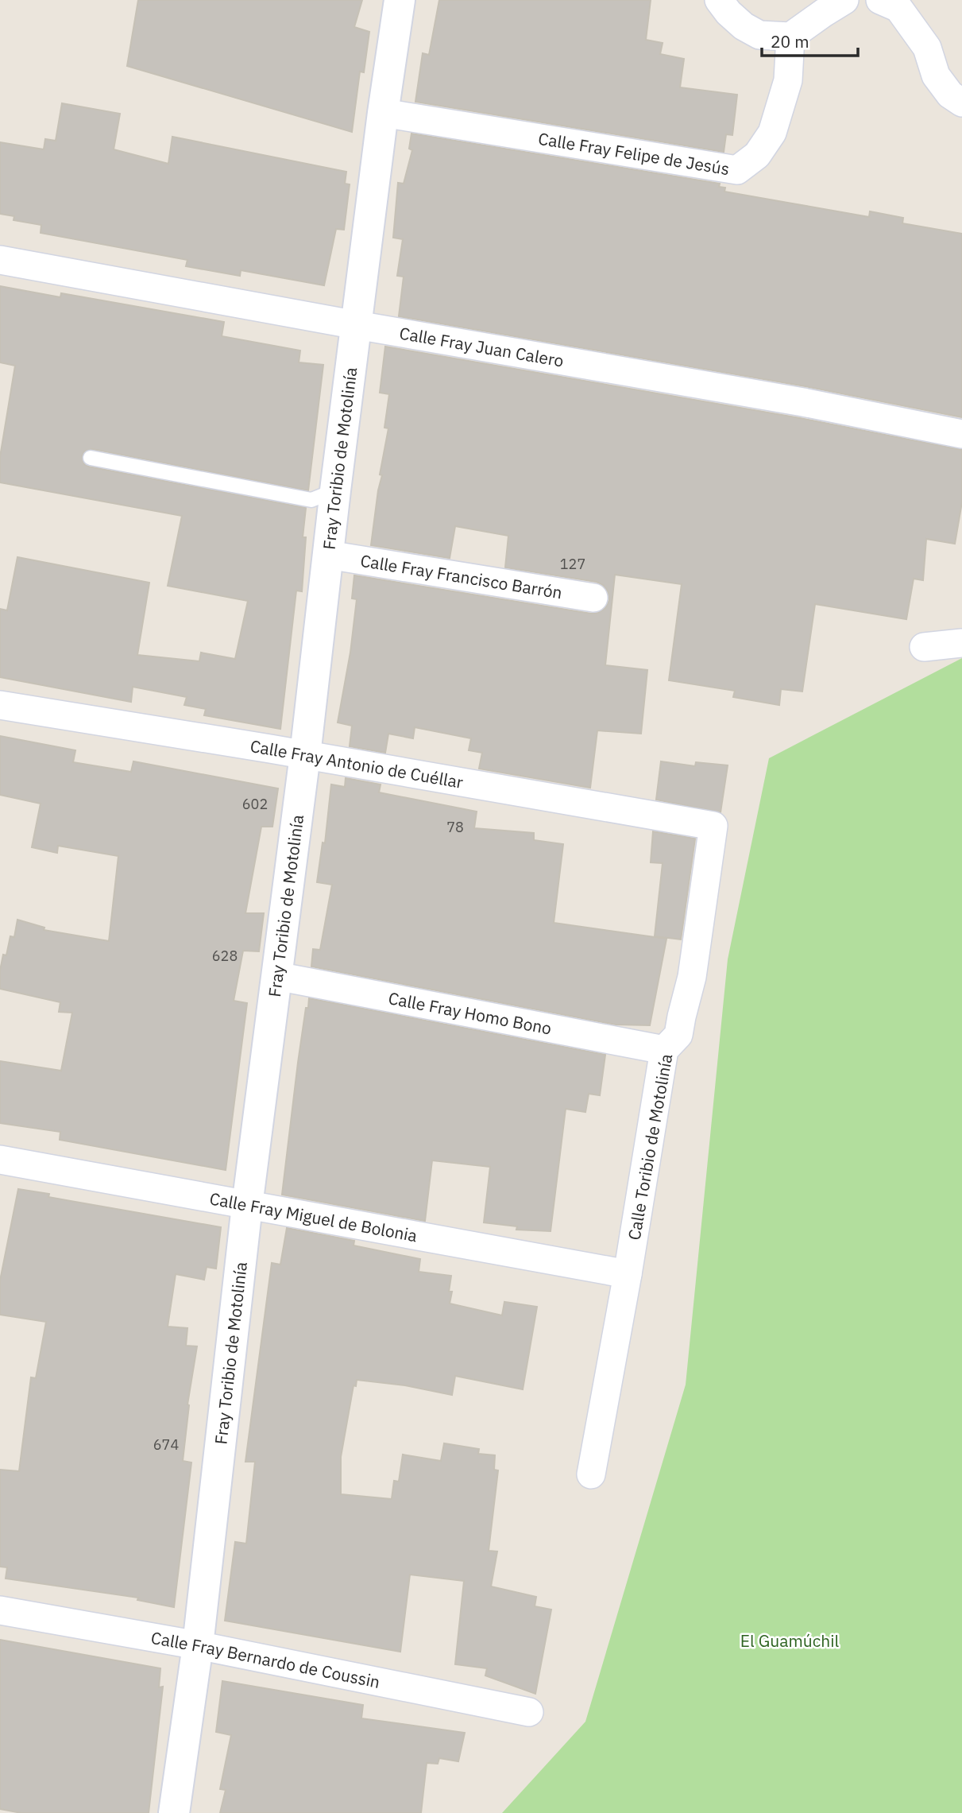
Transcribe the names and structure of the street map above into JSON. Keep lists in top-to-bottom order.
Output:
{
  "streets": {
    "street": [
      "Calle Fray Felipe de Jesús",
      "Calle Fray Juan Calero",
      "Fray Toribio de Motolinía",
      "Calle Fray Francisco Barrón",
      "Calle Fray Antonio de Cuéllar",
      "Calle Fray Homo Bono",
      "Calle Toribio de Motolinía",
      "Calle Fray Miguel de Bolonia",
      "Calle Fray Bernardo de Coussin"
    ]
  },
  "crossings": [
    ["Calle Fray Felipe de Jesús", "Fray Toribio de Motolinía"],
    ["Calle Fray Juan Calero", "Fray Toribio de Motolinía"],
    ["Fray Toribio de Motolinía", "Calle Fray Francisco Barrón"],
    ["Fray Toribio de Motolinía", "Calle Fray Antonio de Cuéllar"],
    ["Fray Toribio de Motolinía", "Calle Fray Homo Bono"],
    ["Fray Toribio de Motolinía", "Calle Fray Miguel de Bolonia"],
    ["Fray Toribio de Motolinía", "Calle Fray Bernardo de Coussin"],
    ["Calle Fray Antonio de Cuéllar", "Calle Toribio de Motolinía"],
    ["Calle Fray Homo Bono", "Calle Toribio de Motolinía"],
    ["Calle Toribio de Motolinía", "Calle Fray Miguel de Bolonia"]
  ],
  "parks": ["El Guamúchil"],
  "house_numbers": [
    "127",
    "602",
    "78",
    "628",
    "674"
  ],
  "scale_bar": "20 m"
}
